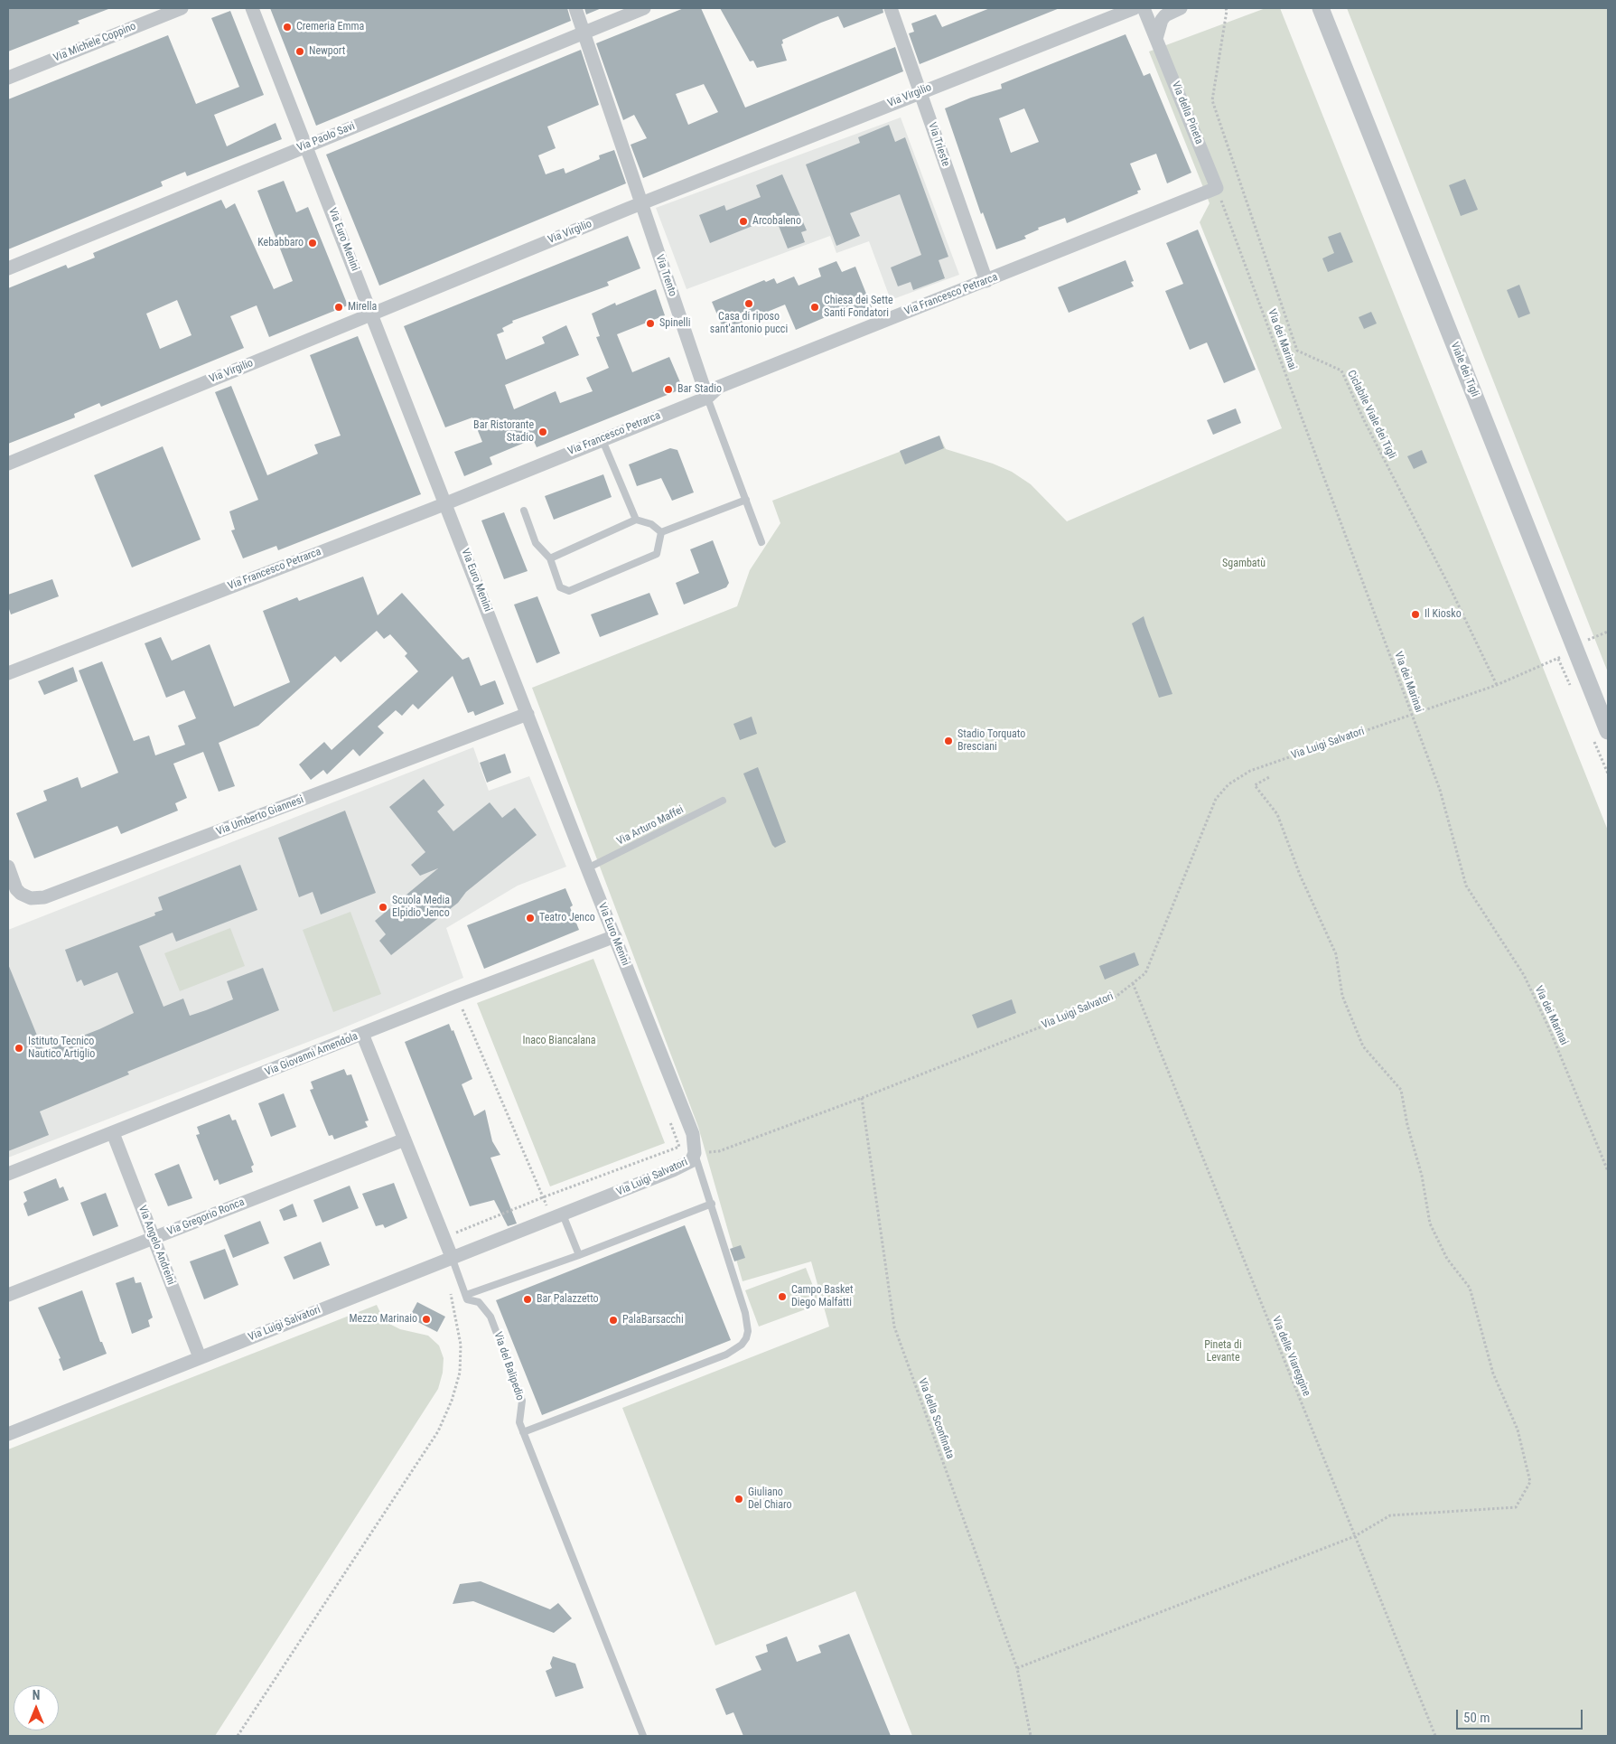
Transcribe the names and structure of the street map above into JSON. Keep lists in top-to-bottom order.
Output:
{
  "streets": {
    "street": [
      "Via Michele Coppino",
      "Via Virgilio",
      "Via della Pineta",
      "Via Paolo Savi",
      "Via Trieste",
      "Via Euro Menini",
      "Via Trento",
      "Via Francesco Petrarca",
      "Viale dei Tigli",
      "Via Luigi Salvatori",
      "Via Umberto Giannesi",
      "Via Giovanni Amendola",
      "Via Gregorio Ronca",
      "Via Angelo Andreini"
    ],
    "lane": ["Via Arturo Maffei", "Via del Balipedio"],
    "path": [
      "Via dei Marinai",
      "Ciclabile Viale dei Tigli",
      "Via delle Viareggine",
      "Via della Sconfinata"
    ]
  },
  "crossings": [
    ["Via Virgilio", "Via Trieste"],
    ["Via Virgilio", "Via Euro Menini"],
    ["Via Virgilio", "Via Trento"],
    ["Via della Pineta", "Via Francesco Petrarca"],
    ["Via della Pineta", "Via dei Marinai"],
    ["Via Paolo Savi", "Via Euro Menini"],
    ["Via Paolo Savi", "Via Trento"],
    ["Via Trieste", "Via Francesco Petrarca"],
    ["Via Euro Menini", "Via Francesco Petrarca"],
    ["Via Euro Menini", "Via Luigi Salvatori"],
    ["Via Euro Menini", "Via Umberto Giannesi"],
    ["Via Euro Menini", "Via Arturo Maffei"],
    ["Via Euro Menini", "Via Giovanni Amendola"],
    ["Via Trento", "Via Francesco Petrarca"],
    ["Via Francesco Petrarca", "Via dei Marinai"],
    ["Via dei Marinai", "Via Luigi Salvatori"],
    ["Ciclabile Viale dei Tigli", "Via Luigi Salvatori"],
    ["Via Luigi Salvatori", "Via Angelo Andreini"],
    ["Via Luigi Salvatori", "Via delle Viareggine"],
    ["Via Luigi Salvatori", "Via della Sconfinata"],
    ["Via Giovanni Amendola", "Via Angelo Andreini"],
    ["Via Gregorio Ronca", "Via Angelo Andreini"]
  ],
  "parks": ["Sgambatù", "Inaco Biancalana", "Pineta di Levante"],
  "places": [
    "Cremeria Emma",
    "Newport",
    "Arcobaleno",
    "Kebabbaro",
    "Casa di riposo sant'antonio pucci",
    "Mirella",
    "Chiesa dei Sette Santi Fondatori",
    "Spinelli",
    "Bar Stadio",
    "Bar Ristorante Stadio",
    "Il Kiosko",
    "Stadio Torquato Bresciani",
    "Scuola Media Elpidio Jenco",
    "Teatro Jenco",
    "Istituto Tecnico Nautico Artiglio",
    "Campo Basket Diego Malfatti",
    "Bar Palazzetto",
    "Mezzo Marinaio",
    "PalaBarsacchi",
    "Giuliano Del Chiaro"
  ],
  "scale_bar": "50 m",
  "north": "top"
}
